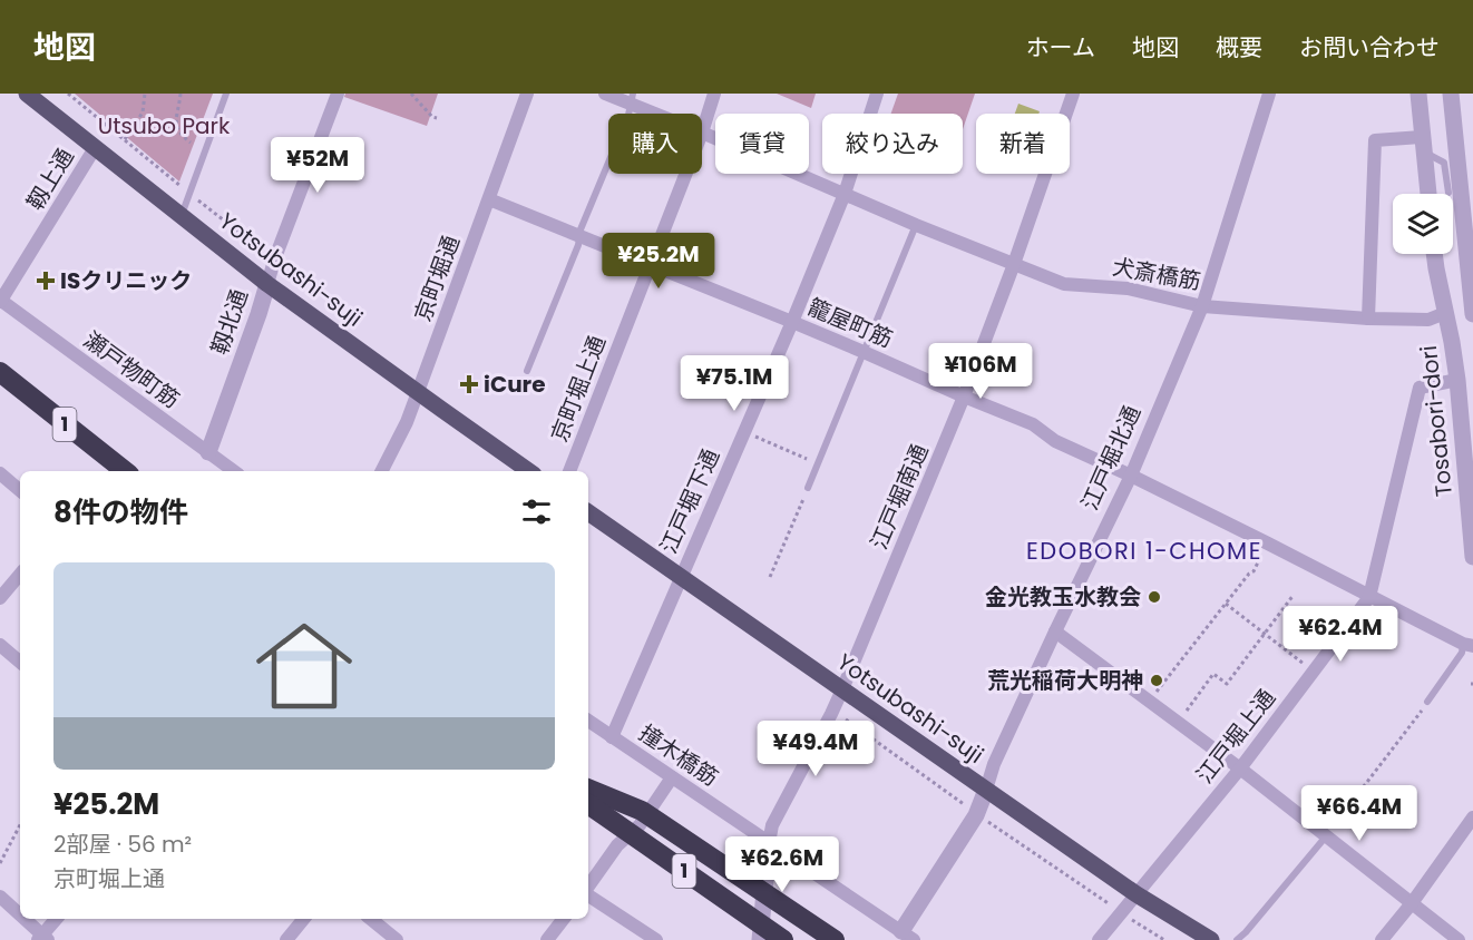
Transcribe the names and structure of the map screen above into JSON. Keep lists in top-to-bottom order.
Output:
{
  "streets": {
    "highway": ["1"],
    "main road": ["Yotsubashi-suji"],
    "street": [
      "靱上通",
      "犬斎橋筋",
      "京町堀通",
      "靱北通",
      "籠屋町筋",
      "瀬戸物町筋",
      "京町堀上通",
      "Tosabori-dori",
      "江戸堀北通",
      "江戸堀南通",
      "江戸堀下通",
      "江戸堀上通",
      "撞木橋筋"
    ]
  },
  "crossings": [
    ["靱上通", "Yotsubashi-suji"],
    ["靱上通", "瀬戸物町筋"],
    ["Yotsubashi-suji", "京町堀通"],
    ["Yotsubashi-suji", "靱北通"],
    ["Yotsubashi-suji", "江戸堀北通"],
    ["Yotsubashi-suji", "江戸堀南通"],
    ["Yotsubashi-suji", "江戸堀下通"],
    ["Yotsubashi-suji", "江戸堀上通"],
    ["犬斎橋筋", "京町堀上通"],
    ["犬斎橋筋", "Tosabori-dori"],
    ["犬斎橋筋", "江戸堀北通"],
    ["犬斎橋筋", "江戸堀南通"],
    ["犬斎橋筋", "江戸堀下通"],
    ["京町堀通", "籠屋町筋"],
    ["靱北通", "瀬戸物町筋"],
    ["籠屋町筋", "京町堀上通"],
    ["籠屋町筋", "江戸堀北通"],
    ["籠屋町筋", "江戸堀南通"],
    ["籠屋町筋", "江戸堀下通"],
    ["籠屋町筋", "江戸堀上通"],
    ["Tosabori-dori", "江戸堀上通"],
    ["江戸堀北通", "撞木橋筋"],
    ["江戸堀下通", "撞木橋筋"]
  ],
  "districts": ["EDOBORI 1-CHOME"],
  "parks": ["Utsubo Park"],
  "places": {
    "health": ["ISクリニック", "iCure"],
    "other": ["金光教玉水教会", "荒光稲荷大明神"]
  },
  "page": {
    "header": "地図",
    "nav": [
      "ホーム",
      "地図",
      "概要",
      "お問い合わせ"
    ],
    "chip": [
      "購入",
      "賃貸",
      "絞り込み",
      "新着"
    ],
    "price": [
      "¥52M",
      "¥25.2M",
      "¥106M",
      "¥75.1M",
      "¥62.4M",
      "¥49.4M",
      "¥66.4M",
      "¥62.6M"
    ],
    "heading": "8件の物件",
    "list": [
      {
        "name": "¥25.2M",
        "note": "2部屋 · 56 m² · 京町堀上通"
      }
    ]
  }
}
